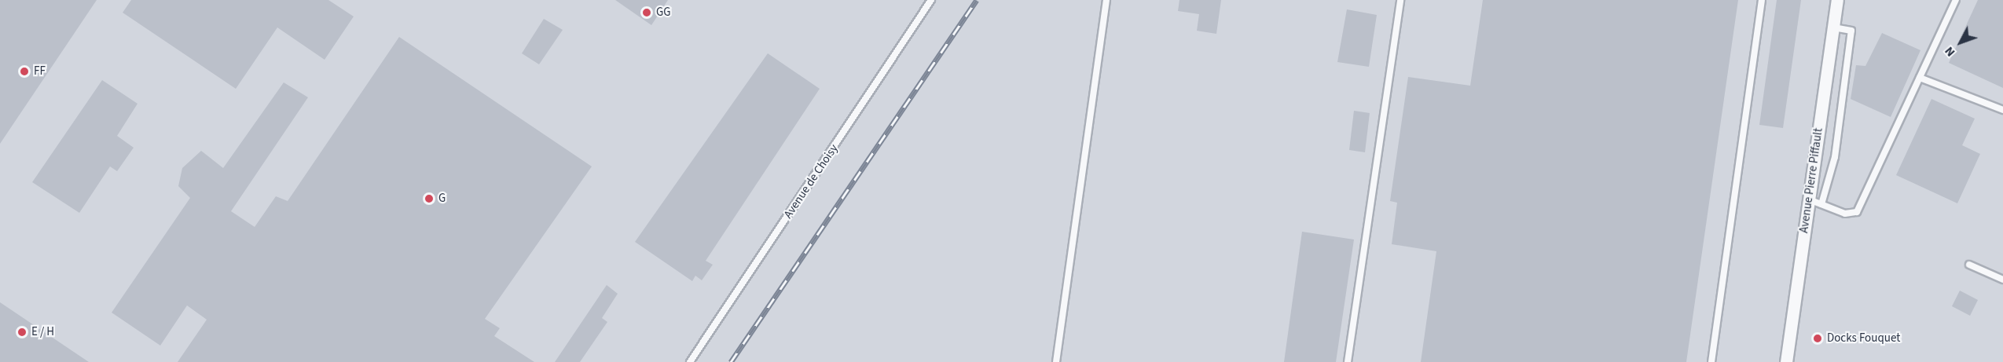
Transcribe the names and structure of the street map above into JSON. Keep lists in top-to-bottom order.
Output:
{
  "streets": {
    "street": ["Avenue Pierre Piffault"],
    "lane": ["Avenue de Choisy"]
  },
  "places": [
    "GG",
    "FF",
    "G",
    "E / H",
    "Docks Fouquet"
  ],
  "north": "bottom left"
}
